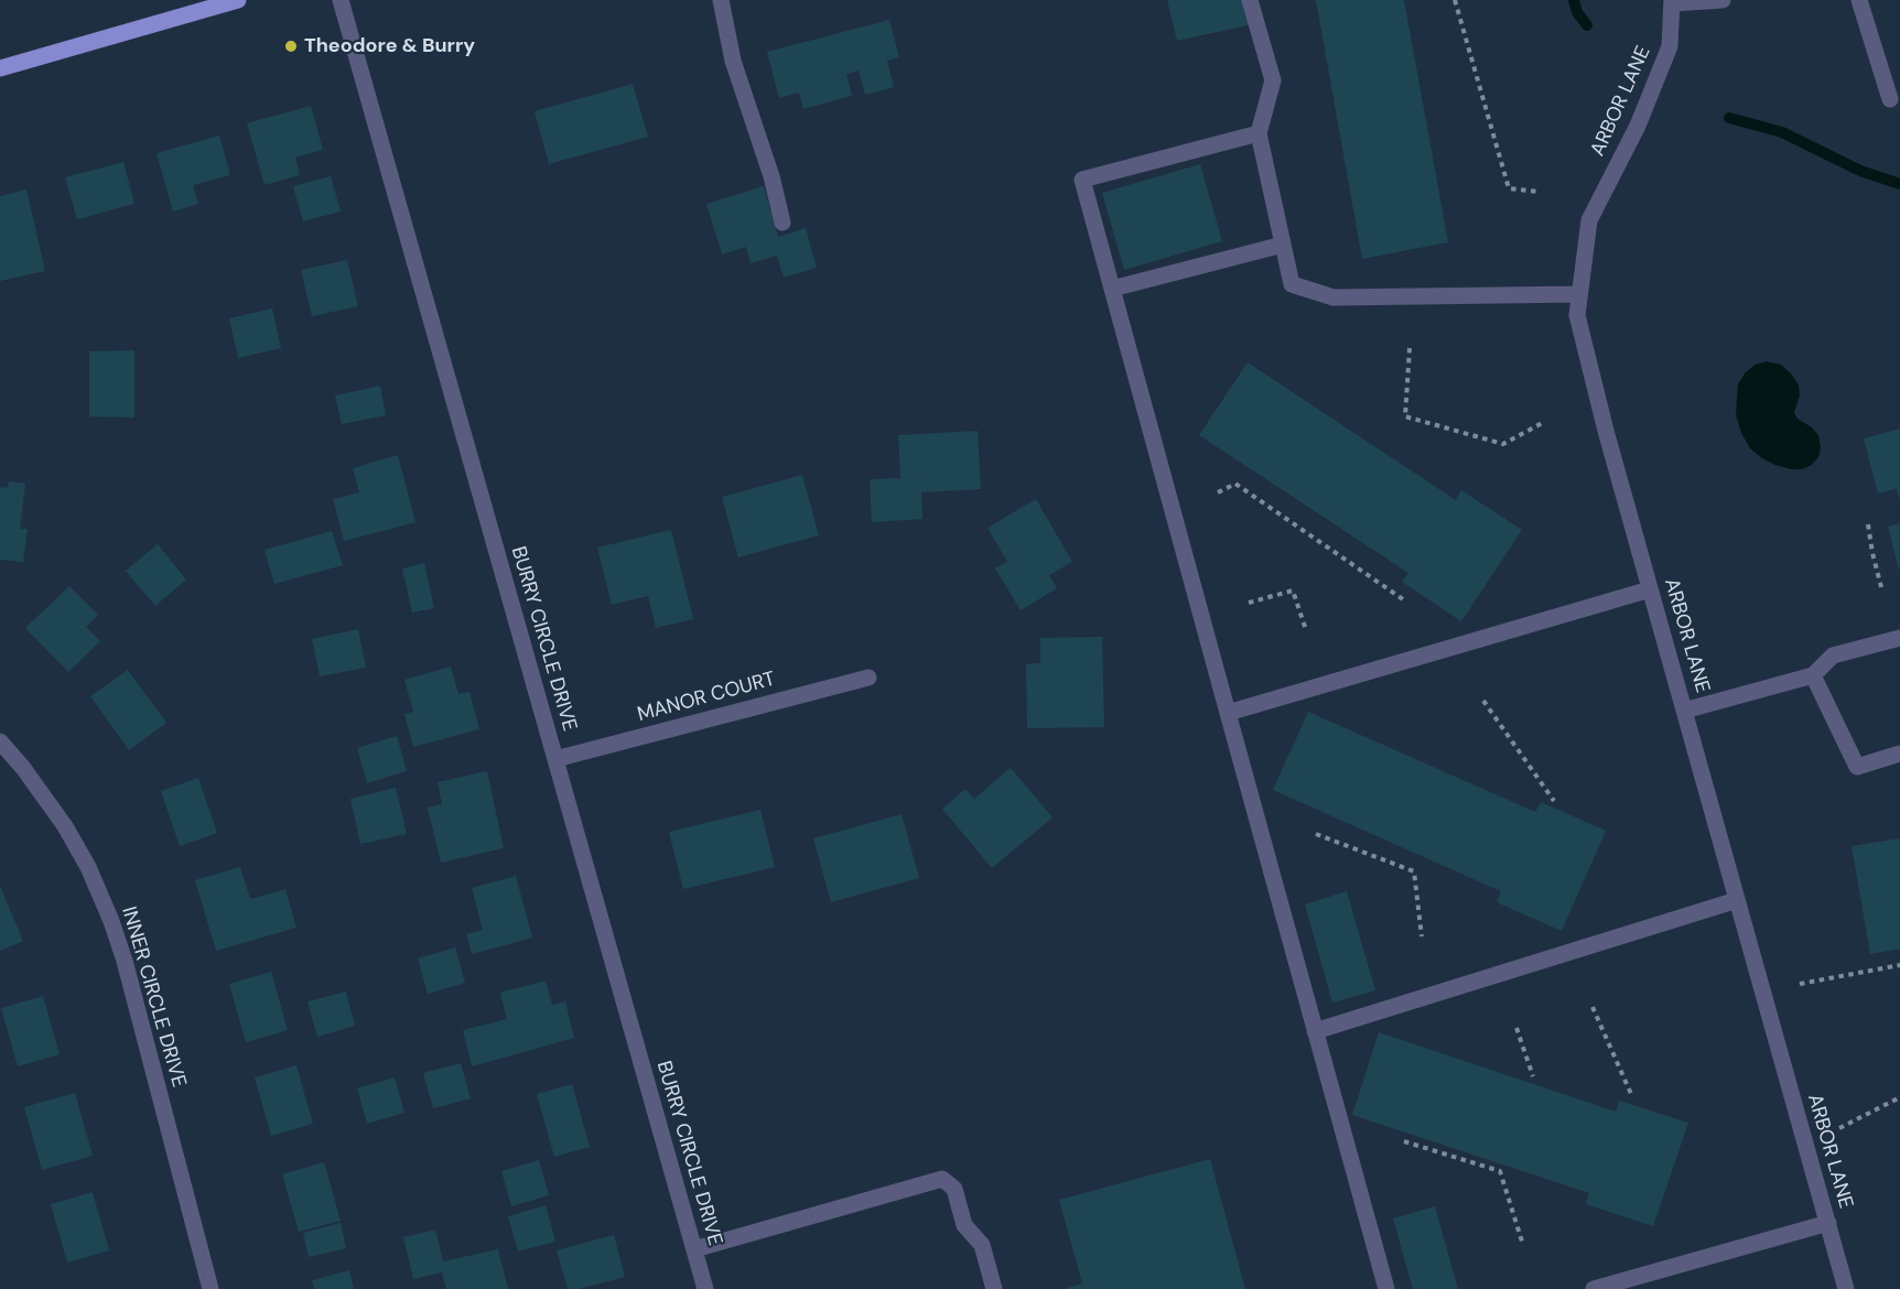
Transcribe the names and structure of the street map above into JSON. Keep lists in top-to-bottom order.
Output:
{
  "streets": {
    "street": [
      "ARBOR LANE",
      "BURRY CIRCLE DRIVE",
      "MANOR COURT",
      "INNER CIRCLE DRIVE"
    ]
  },
  "crossings": [
    ["BURRY CIRCLE DRIVE", "MANOR COURT"]
  ],
  "places": ["Theodore & Burry"]
}
